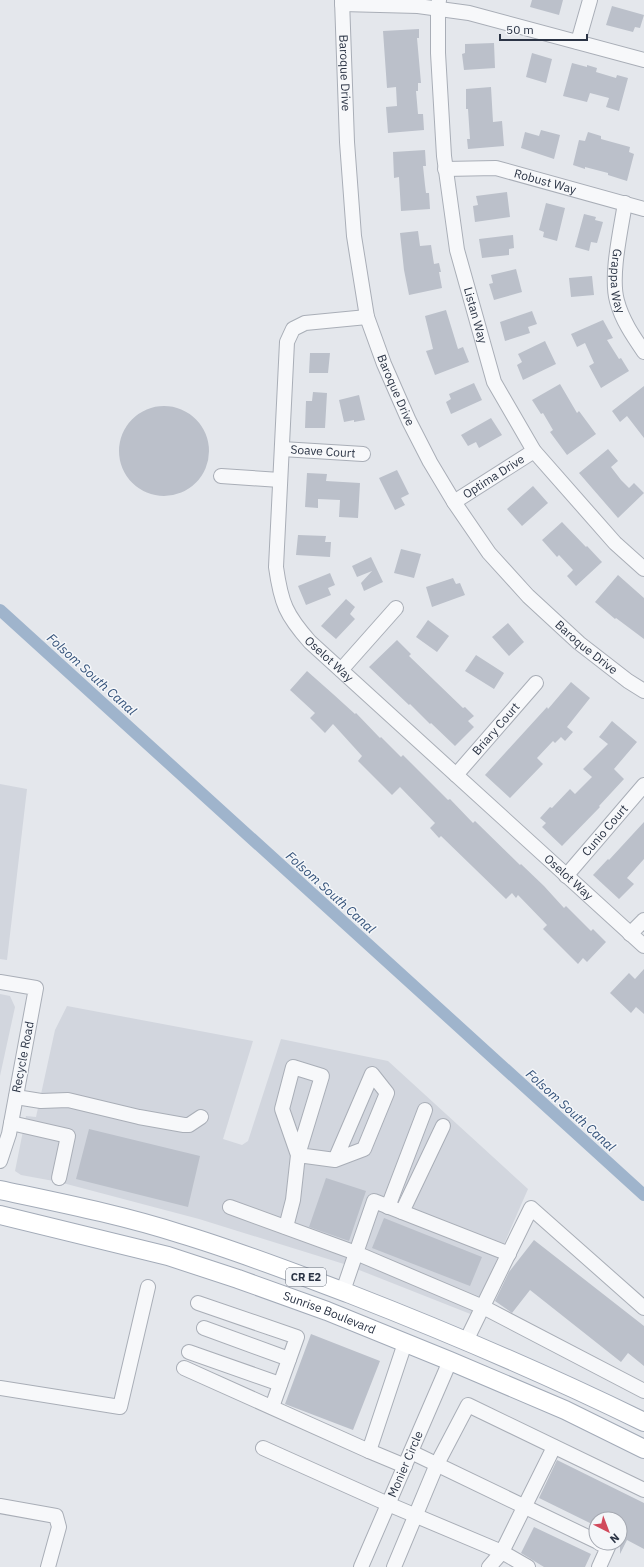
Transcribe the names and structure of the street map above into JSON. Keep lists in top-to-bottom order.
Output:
{
  "streets": {
    "main road": ["CR E2", "Sunrise Boulevard"],
    "street": [
      "Baroque Drive",
      "Robust Way",
      "Grappa Way",
      "Listan Way",
      "Soave Court",
      "Optima Drive",
      "Oselot Way",
      "Briary Court",
      "Cunio Court",
      "Recycle Road",
      "Monier Circle"
    ]
  },
  "crossings": [
    ["Baroque Drive", "Optima Drive"],
    ["Baroque Drive", "Oselot Way"],
    ["Robust Way", "Grappa Way"],
    ["Robust Way", "Listan Way"],
    ["Listan Way", "Optima Drive"],
    ["Soave Court", "Oselot Way"],
    ["Oselot Way", "Briary Court"],
    ["Oselot Way", "Cunio Court"],
    ["Sunrise Boulevard", "Monier Circle"]
  ],
  "water": ["Folsom South Canal"],
  "scale_bar": "50 m",
  "north": "bottom right"
}
